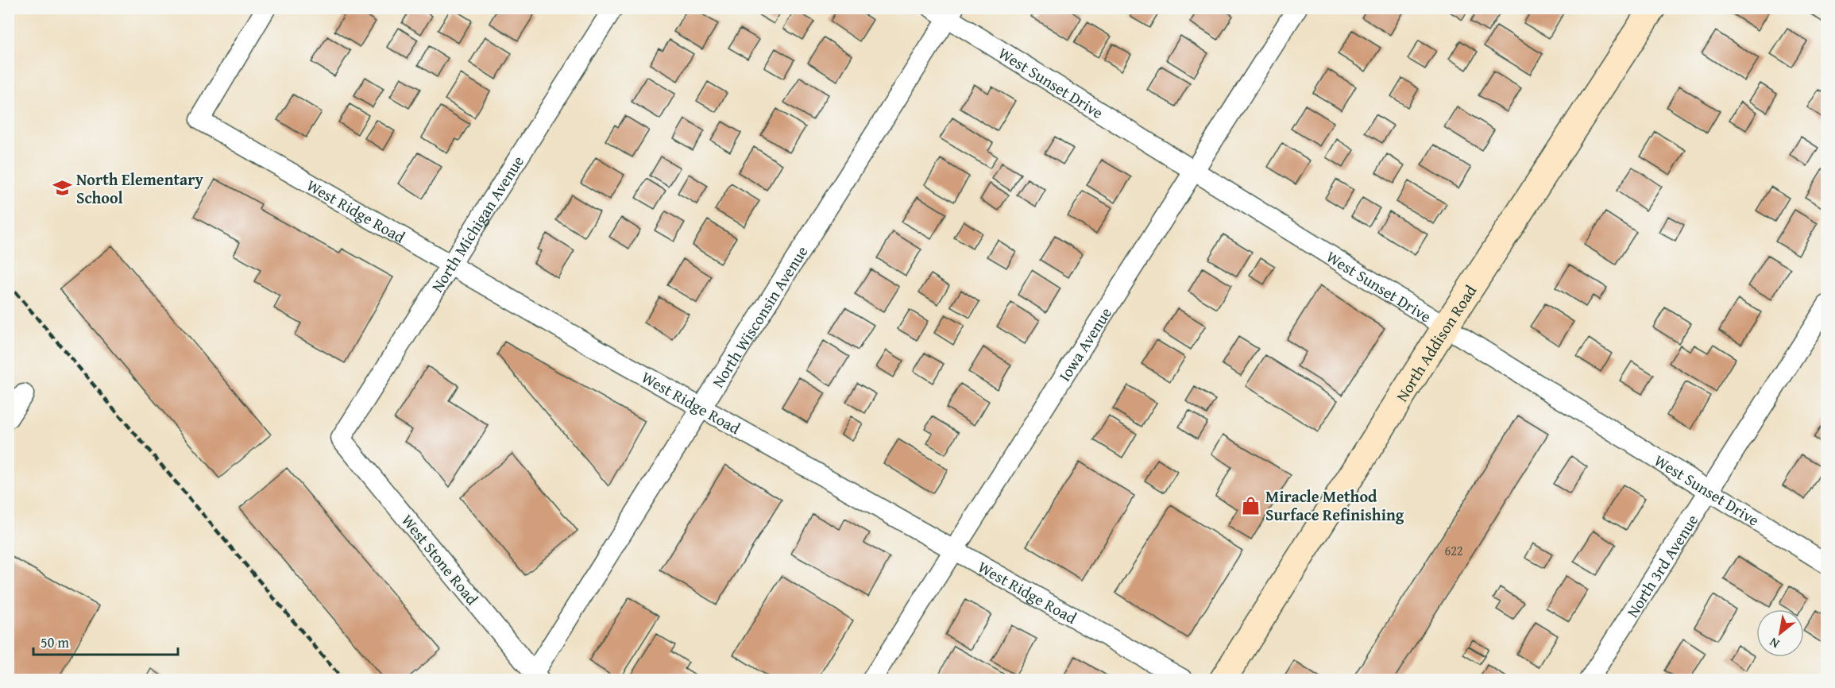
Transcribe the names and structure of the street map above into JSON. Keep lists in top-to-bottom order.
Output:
{
  "streets": {
    "street": [
      "West Sunset Drive",
      "West Ridge Road",
      "North Michigan Avenue",
      "North Wisconsin Avenue",
      "North Addison Road",
      "Iowa Avenue",
      "West Stone Road",
      "North 3rd Avenue"
    ]
  },
  "crossings": [
    ["West Sunset Drive", "North Wisconsin Avenue"],
    ["West Sunset Drive", "North Addison Road"],
    ["West Sunset Drive", "Iowa Avenue"],
    ["West Sunset Drive", "North 3rd Avenue"],
    ["West Ridge Road", "North Michigan Avenue"],
    ["West Ridge Road", "North Wisconsin Avenue"],
    ["West Ridge Road", "Iowa Avenue"],
    ["North Michigan Avenue", "West Stone Road"],
    ["North Wisconsin Avenue", "West Stone Road"]
  ],
  "places": {
    "school or university": ["North Elementary School"],
    "shop": ["Miracle Method Surface Refinishing"]
  },
  "house_numbers": ["622"],
  "scale_bar": "50 m",
  "north": "bottom left"
}
